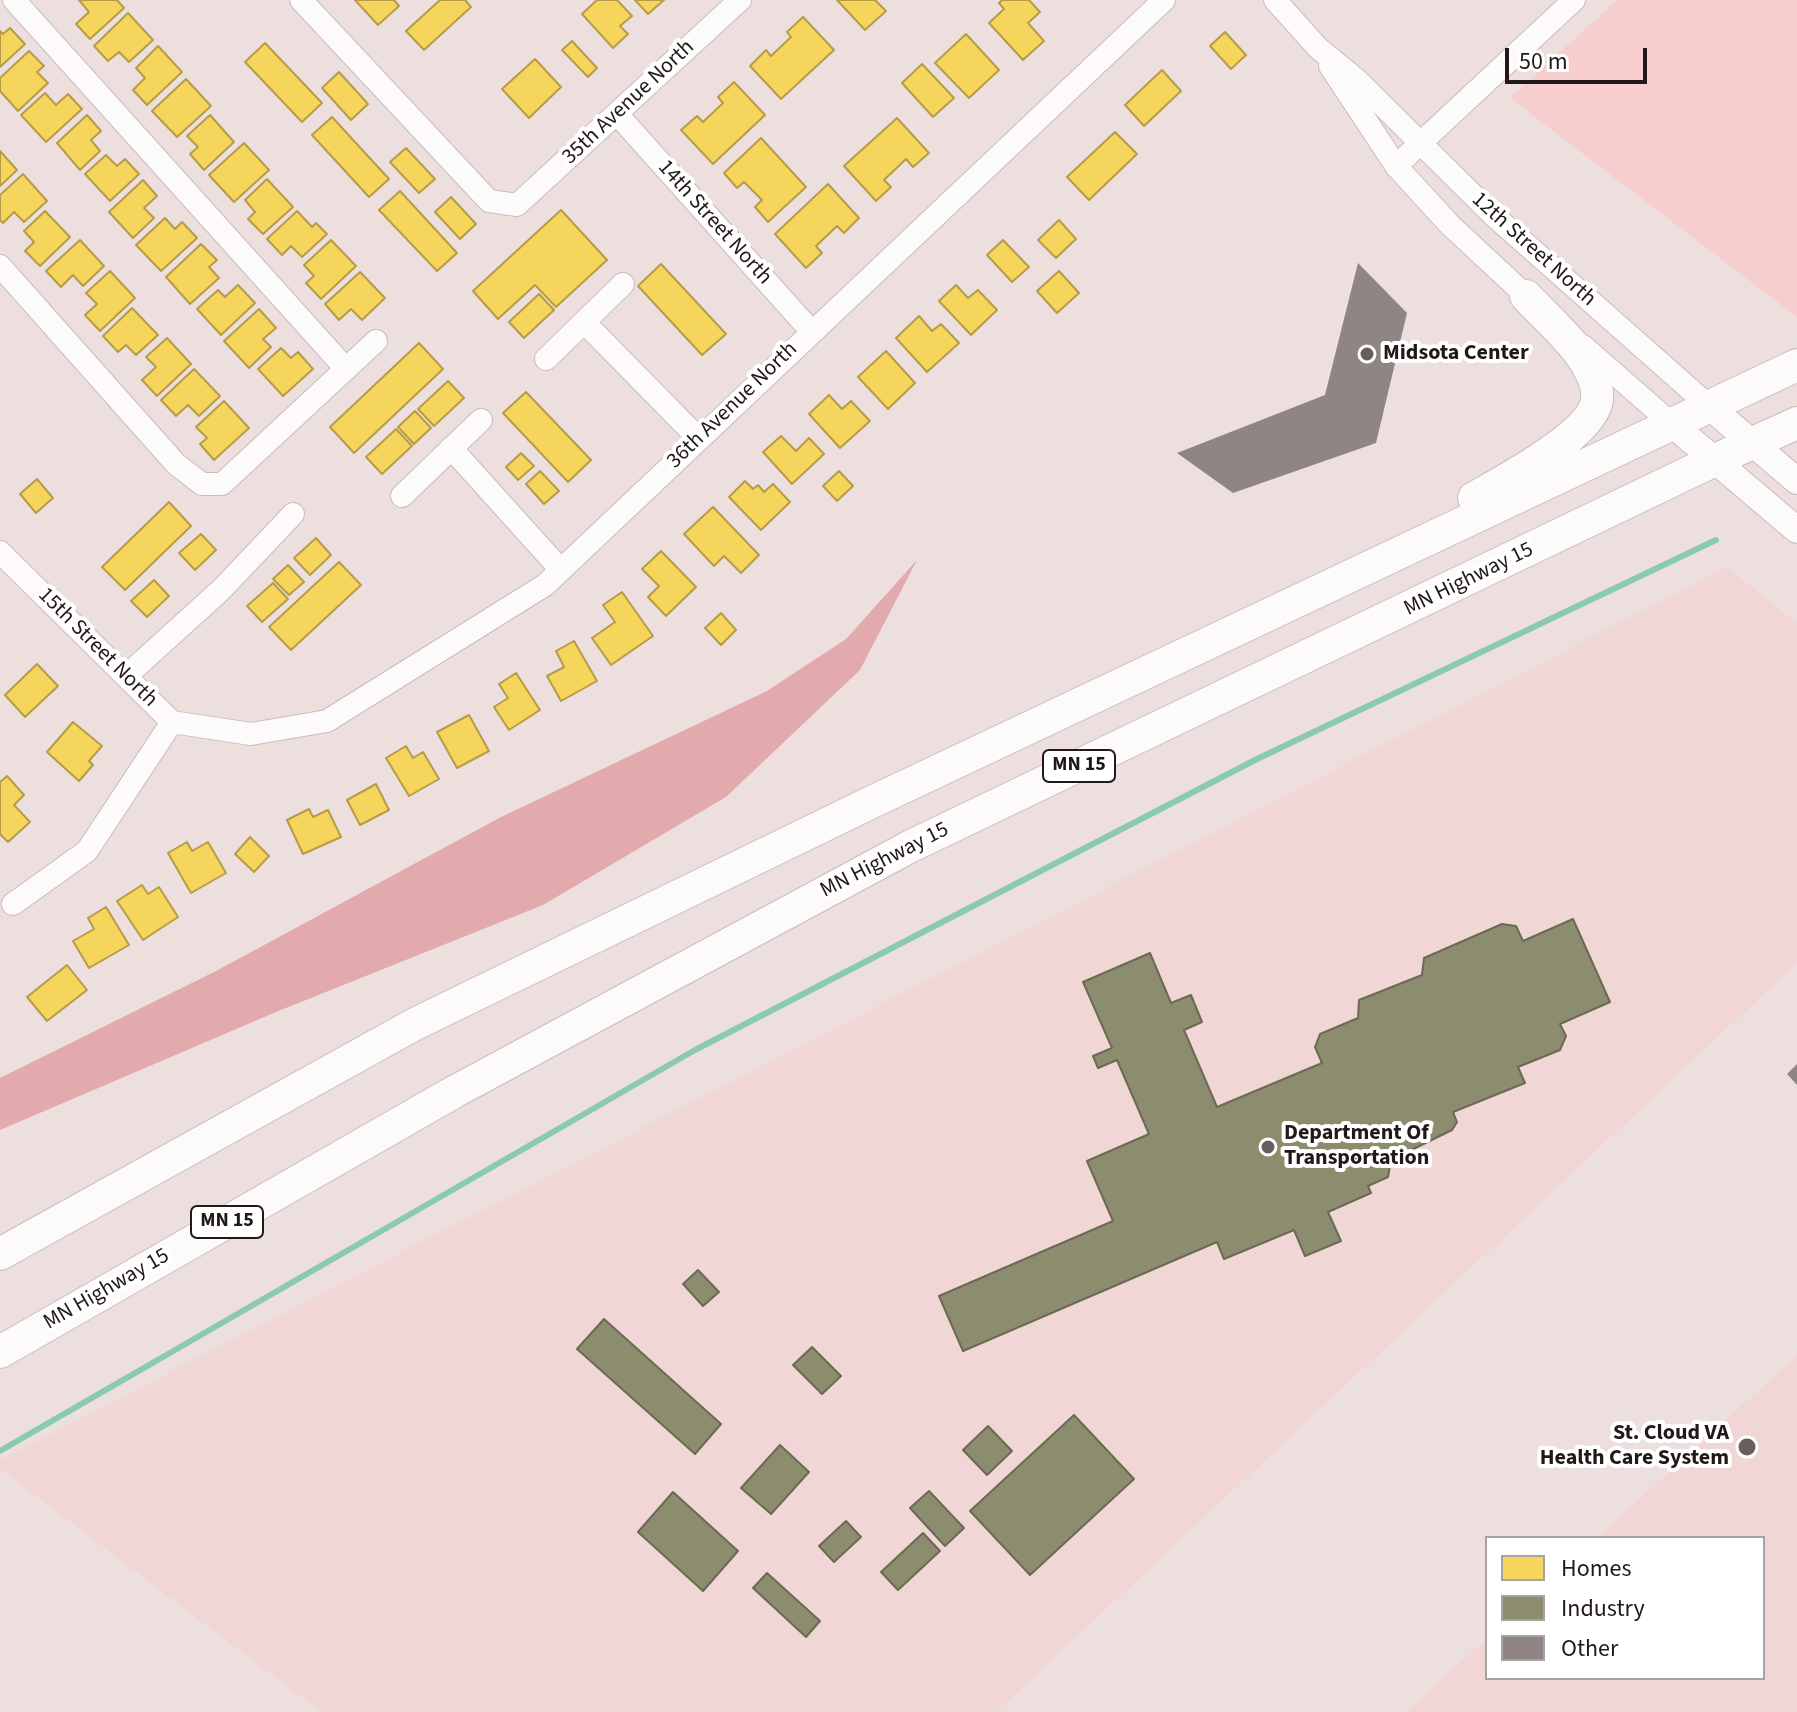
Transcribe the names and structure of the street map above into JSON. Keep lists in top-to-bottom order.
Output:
{
  "streets": {
    "highway": ["MN Highway 15", "MN 15"],
    "main road": ["12th Street North"],
    "street": [
      "35th Avenue North",
      "14th Street North",
      "36th Avenue North",
      "15th Street North"
    ]
  },
  "crossings": [
    ["35th Avenue North", "14th Street North"],
    ["14th Street North", "36th Avenue North"],
    ["12th Street North", "MN Highway 15"],
    ["12th Street North", "MN 15"],
    ["36th Avenue North", "15th Street North"]
  ],
  "places": ["Midsota Center", "Department Of Transportation", "St. Cloud VA Health Care System"],
  "legend": ["Homes", "Industry", "Other"],
  "scale_bar": "50 m"
}
